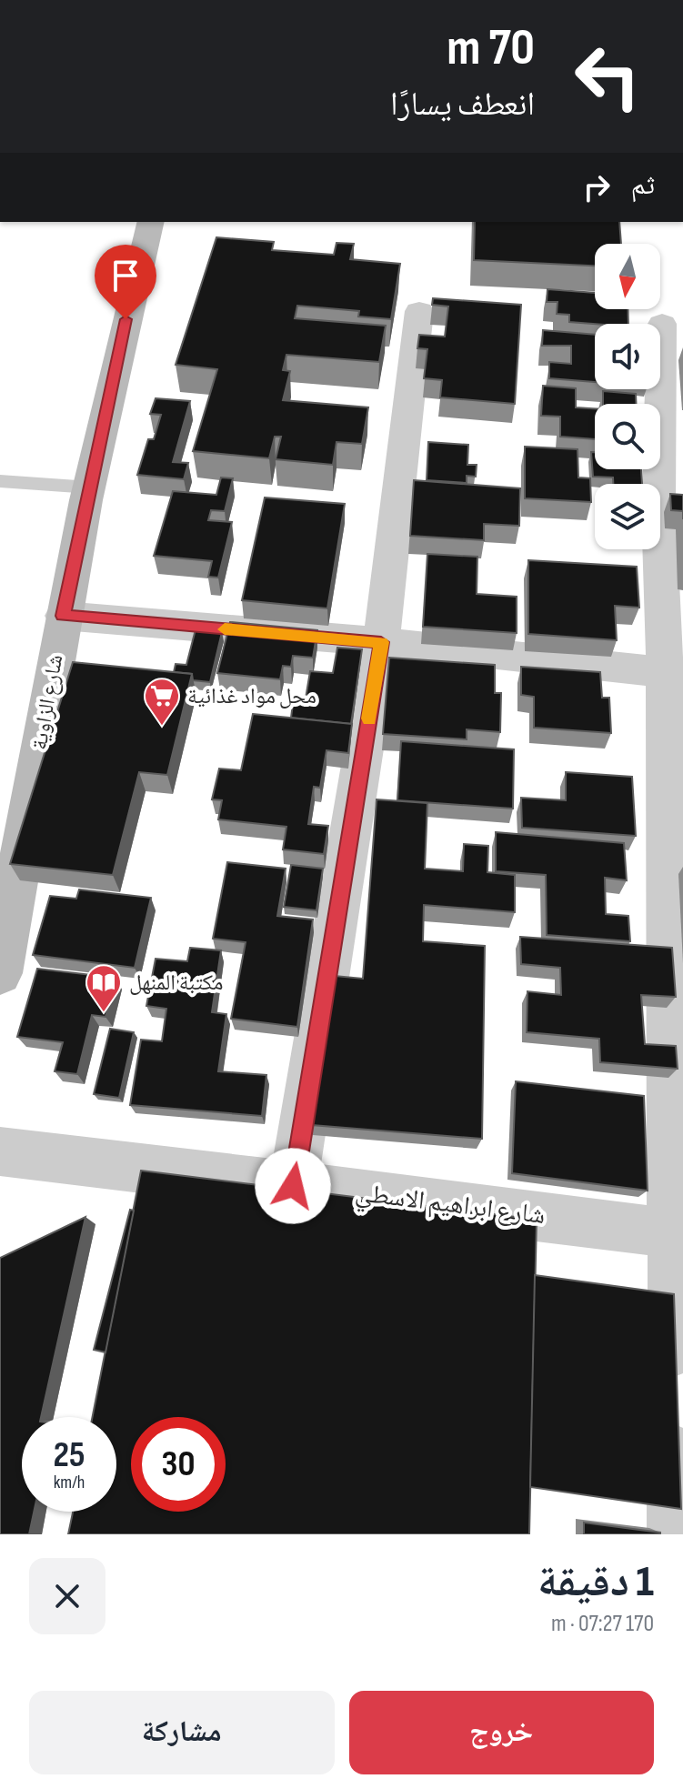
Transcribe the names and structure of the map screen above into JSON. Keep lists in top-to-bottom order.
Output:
{
  "streets": {
    "main road": ["شارع الزاوية"],
    "street": ["شارع ابراهيم الاسطي"]
  },
  "places": {
    "supermarket": ["محل مواد غذائية"],
    "library": ["مكتبة المنهل"]
  },
  "north": "bottom",
  "page": {
    "turn": ["70 m", "انعطف يسارًا"],
    "then": "ثم",
    "speed": "25 km/h",
    "limit": "30",
    "heading": ["1 دقيقة", "170 m · 07:27"],
    "buttons": ["خروج", "مشاركة"]
  }
}
